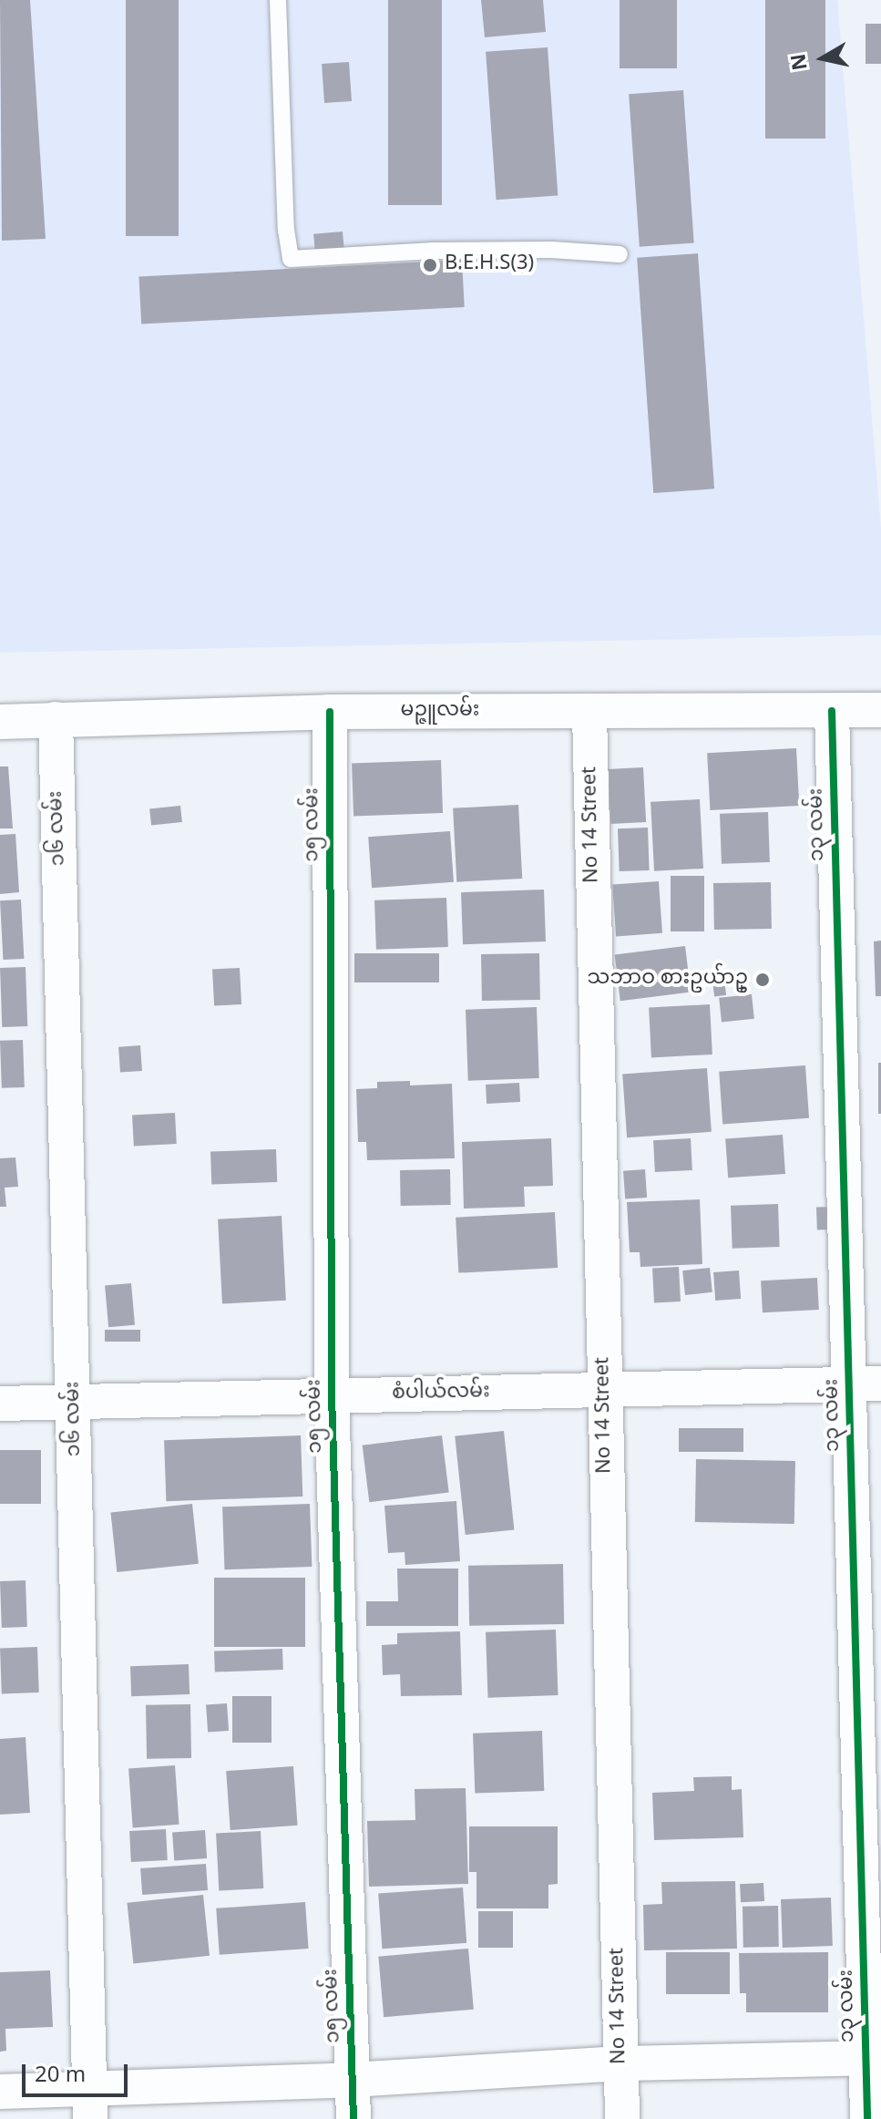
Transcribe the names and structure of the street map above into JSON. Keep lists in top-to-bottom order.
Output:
{
  "streets": {
    "street": [
      "မဉ္ဇူလမ်း",
      "၁၅ လမ်း",
      "No 14 Street",
      "၁၃ လမ်း",
      "၁၆ လမ်း",
      "စံပါယ်လမ်း"
    ]
  },
  "crossings": [
    ["မဉ္ဇူလမ်း", "၁၅ လမ်း"],
    ["မဉ္ဇူလမ်း", "No 14 Street"],
    ["မဉ္ဇူလမ်း", "၁၃ လမ်း"],
    ["မဉ္ဇူလမ်း", "၁၆ လမ်း"],
    ["၁၅ လမ်း", "စံပါယ်လမ်း"],
    ["No 14 Street", "စံပါယ်လမ်း"],
    ["၁၃ လမ်း", "စံပါယ်လမ်း"],
    ["၁၆ လမ်း", "စံပါယ်လမ်း"]
  ],
  "places": ["B.E.H.S(3)", "သဘာဝ စားဥယ်ာဥ္"],
  "scale_bar": "20 m",
  "north": "left"
}
